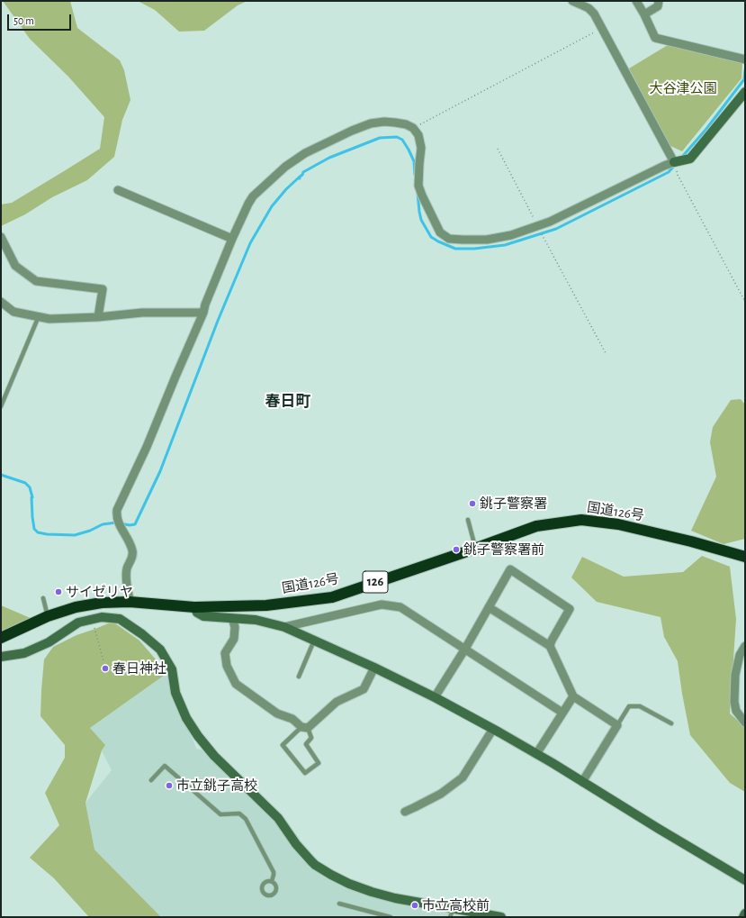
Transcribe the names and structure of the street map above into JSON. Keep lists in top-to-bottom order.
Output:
{
  "streets": {
    "highway": ["国道126号", "126"]
  },
  "districts": ["春日町"],
  "parks": ["大谷津公園"],
  "places": [
    "銚子警察署",
    "銚子警察署前",
    "サイゼリヤ",
    "春日神社",
    "市立銚子高校",
    "市立高校前"
  ],
  "scale_bar": "50 m"
}
